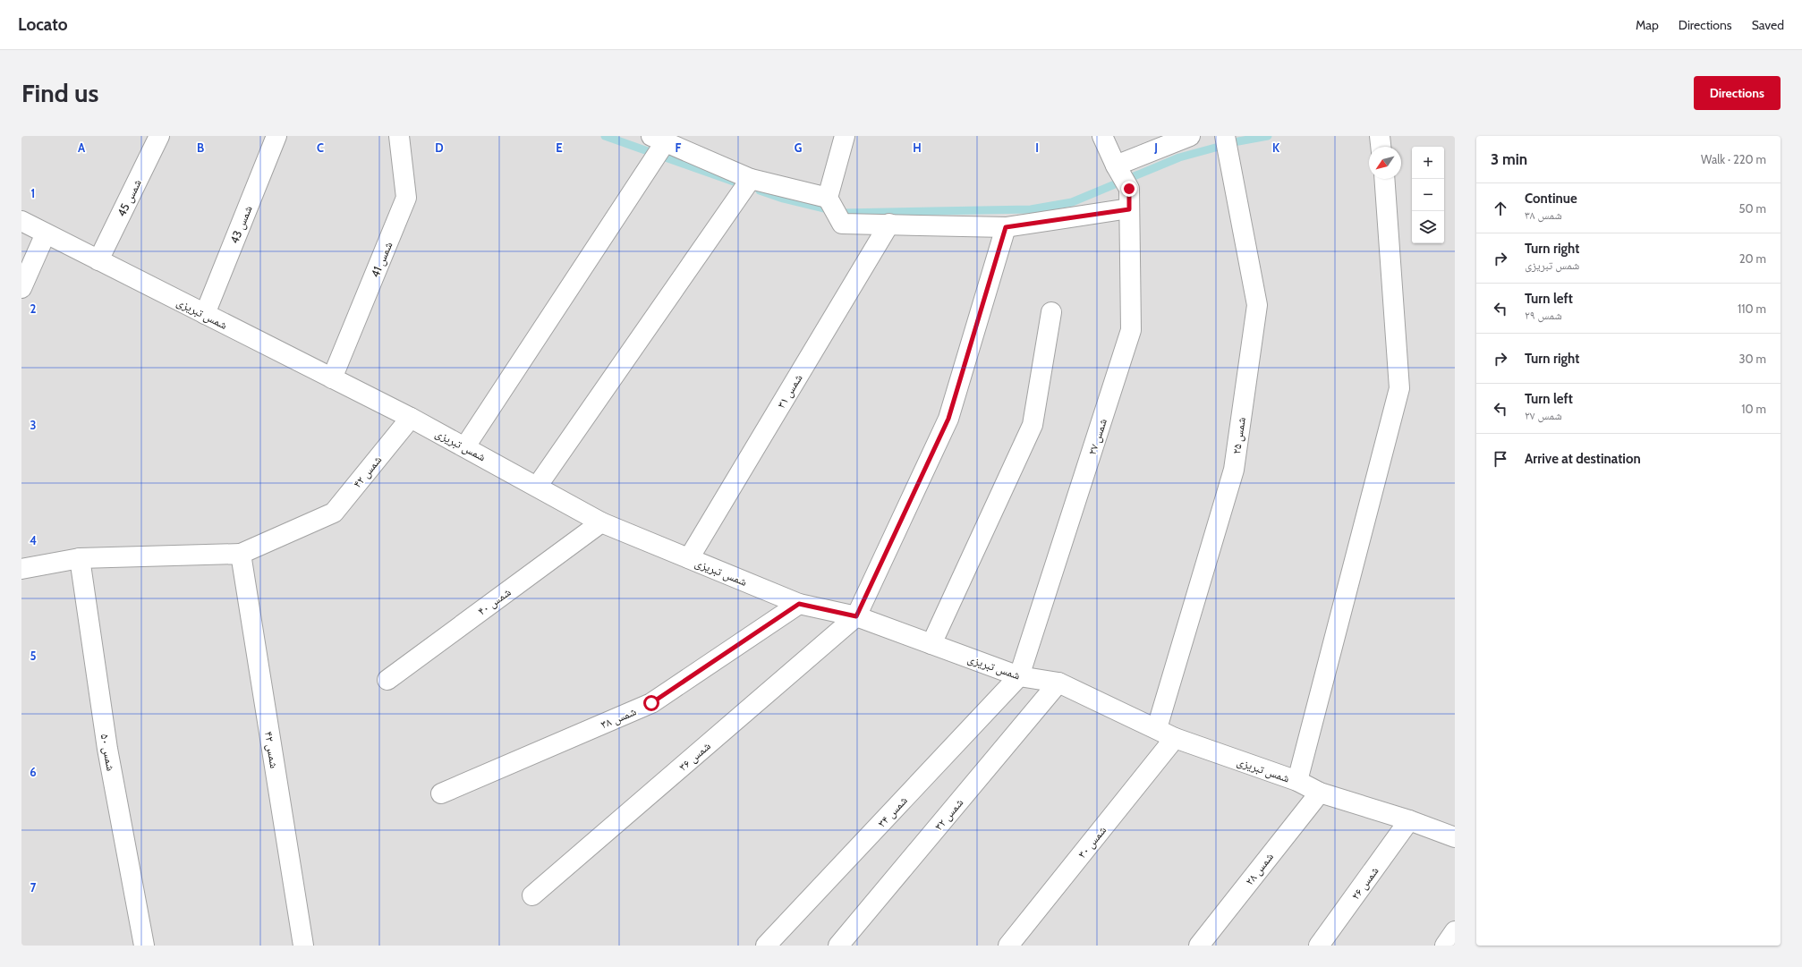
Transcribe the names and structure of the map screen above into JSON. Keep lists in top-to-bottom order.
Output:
{
  "streets": {
    "street": [
      "شمس 45",
      "شمس 43",
      "شمس 41",
      "شمس تبریزی",
      "شمس ۳۱",
      "شمس ۲۵",
      "شمس ۲۷",
      "شمس ۴۲",
      "شمس ۴۰",
      "شمس ۳۸",
      "شمس ۵۰",
      "شمس ۳۶",
      "شمس ۳۴",
      "شمس ۳۲",
      "شمس ۳۰",
      "شمس ۲۸",
      "شمس ۲۶"
    ]
  },
  "crossings": [
    ["شمس 45", "شمس تبریزی"],
    ["شمس 43", "شمس تبریزی"],
    ["شمس 41", "شمس تبریزی"],
    ["شمس تبریزی", "شمس ۳۱"],
    ["شمس تبریزی", "شمس ۲۵"],
    ["شمس تبریزی", "شمس ۲۷"],
    ["شمس تبریزی", "شمس ۴۲"],
    ["شمس تبریزی", "شمس ۴۰"],
    ["شمس تبریزی", "شمس ۳۸"],
    ["شمس تبریزی", "شمس ۳۶"],
    ["شمس تبریزی", "شمس ۳۴"],
    ["شمس تبریزی", "شمس ۳۲"],
    ["شمس تبریزی", "شمس ۳۰"],
    ["شمس تبریزی", "شمس ۲۸"],
    ["شمس تبریزی", "شمس ۲۶"],
    ["شمس ۲۷", "شمس ۳۴"],
    ["شمس ۴۲", "شمس ۵۰"]
  ],
  "north": "bottom left",
  "page": {
    "header": "Locato",
    "nav": ["Map", "Directions", "Saved"],
    "buttons": "Directions",
    "title": "Find us",
    "heading": ["3 min", "Walk · 220 m"],
    "map_buttons": ["+", "−"],
    "list": [
      ["Continue", "شمس ۳۸", "50 m"],
      ["Turn right", "شمس تبریزی", "20 m"],
      ["Turn left", "شمس ۲۹", "110 m"],
      ["Turn right", "30 m"],
      ["Turn left", "شمس ۲۷", "10 m"],
      "Arrive at destination"
    ]
  },
  "grid": {
    "columns": [
      "A",
      "B",
      "C",
      "D",
      "E",
      "F",
      "G",
      "H",
      "I",
      "J",
      "K"
    ],
    "rows": [
      "1",
      "2",
      "3",
      "4",
      "5",
      "6",
      "7"
    ]
  }
}
